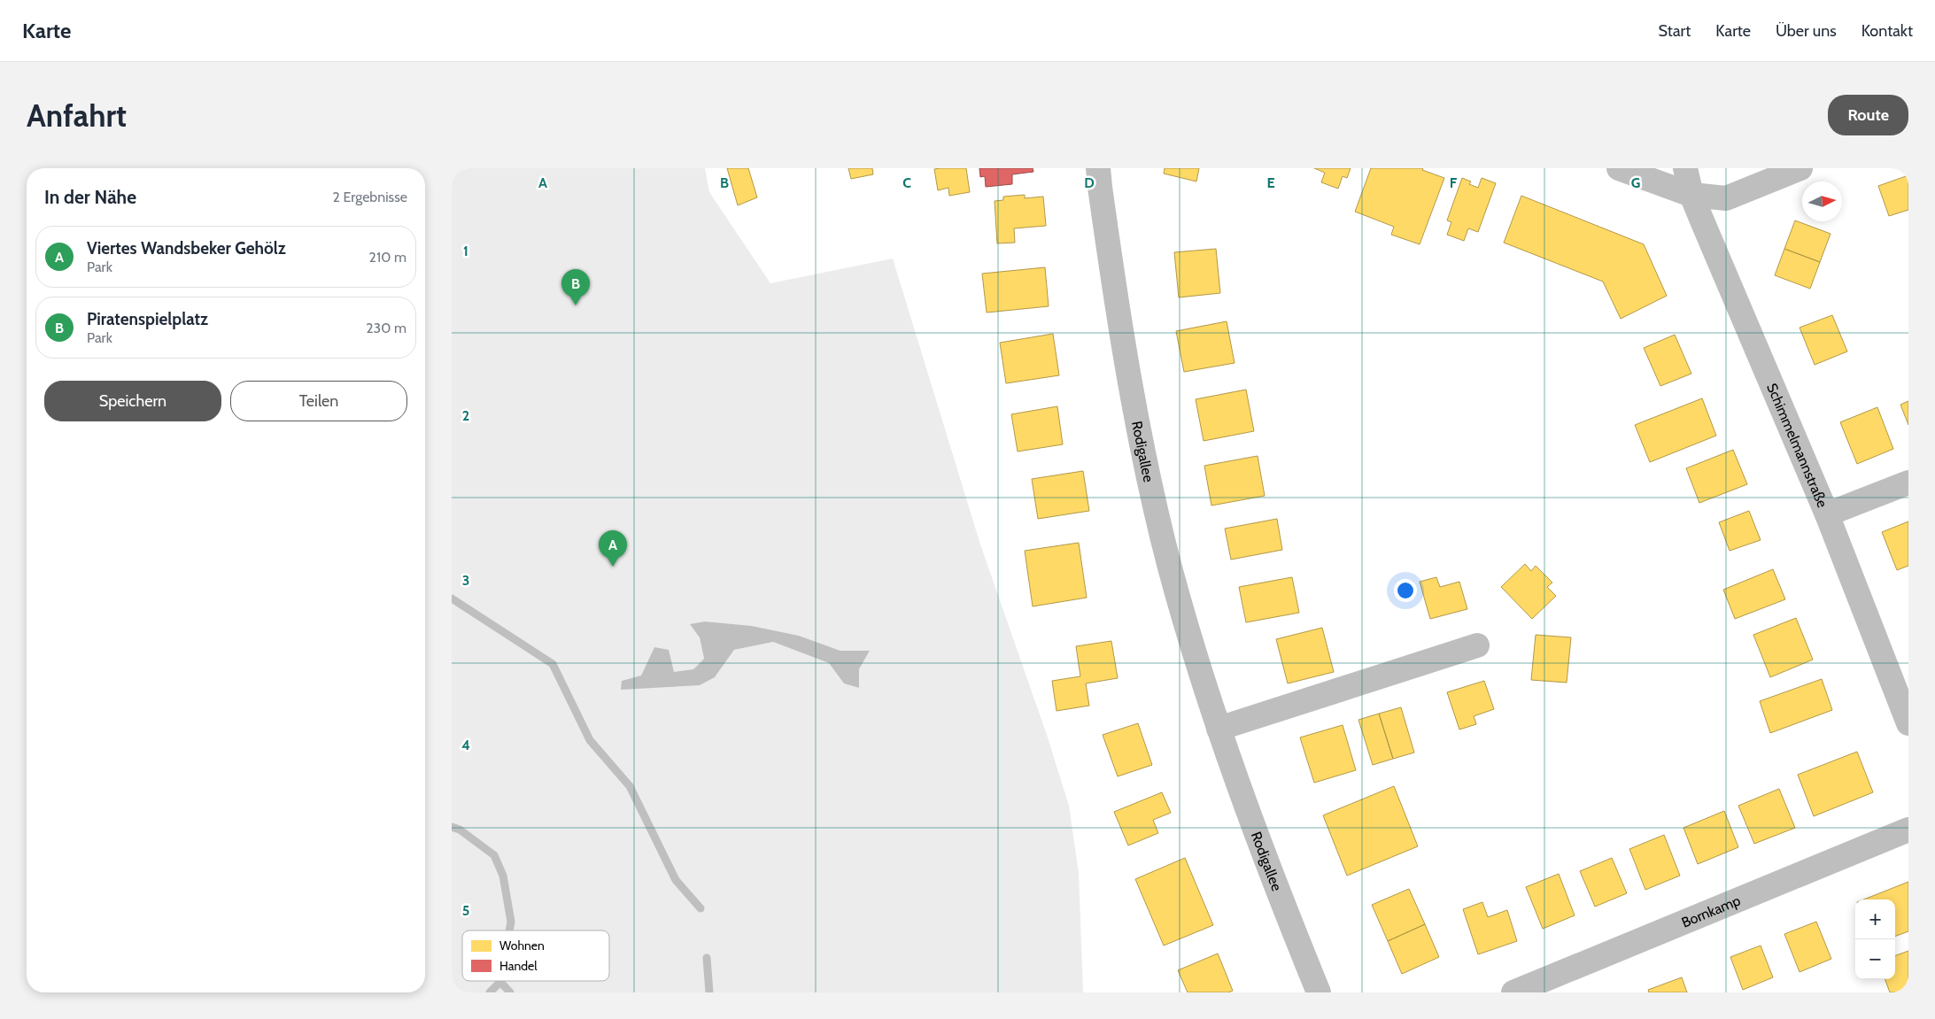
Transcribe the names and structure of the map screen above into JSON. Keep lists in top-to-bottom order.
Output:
{
  "streets": {
    "street": ["Schimmelmannstraße", "Rodigallee", "Bornkamp"]
  },
  "legend": ["Wohnen", "Handel"],
  "north": "right",
  "page": {
    "header": "Karte",
    "nav": [
      "Start",
      "Karte",
      "Über uns",
      "Kontakt"
    ],
    "buttons": [
      "Route",
      ["Speichern", "Teilen"]
    ],
    "title": "Anfahrt",
    "heading": ["In der Nähe", "2 Ergebnisse"],
    "list": [
      {
        "mark": "A",
        "name": "Viertes Wandsbeker Gehölz",
        "note": "Park",
        "value": "210 m"
      },
      {
        "mark": "B",
        "name": "Piratenspielplatz",
        "note": "Park",
        "value": "230 m"
      }
    ],
    "pins": ["B", "A"],
    "map_buttons": ["+", "−"]
  },
  "grid": {
    "columns": [
      "A",
      "B",
      "C",
      "D",
      "E",
      "F",
      "G"
    ],
    "rows": [
      "1",
      "2",
      "3",
      "4",
      "5"
    ]
  }
}
